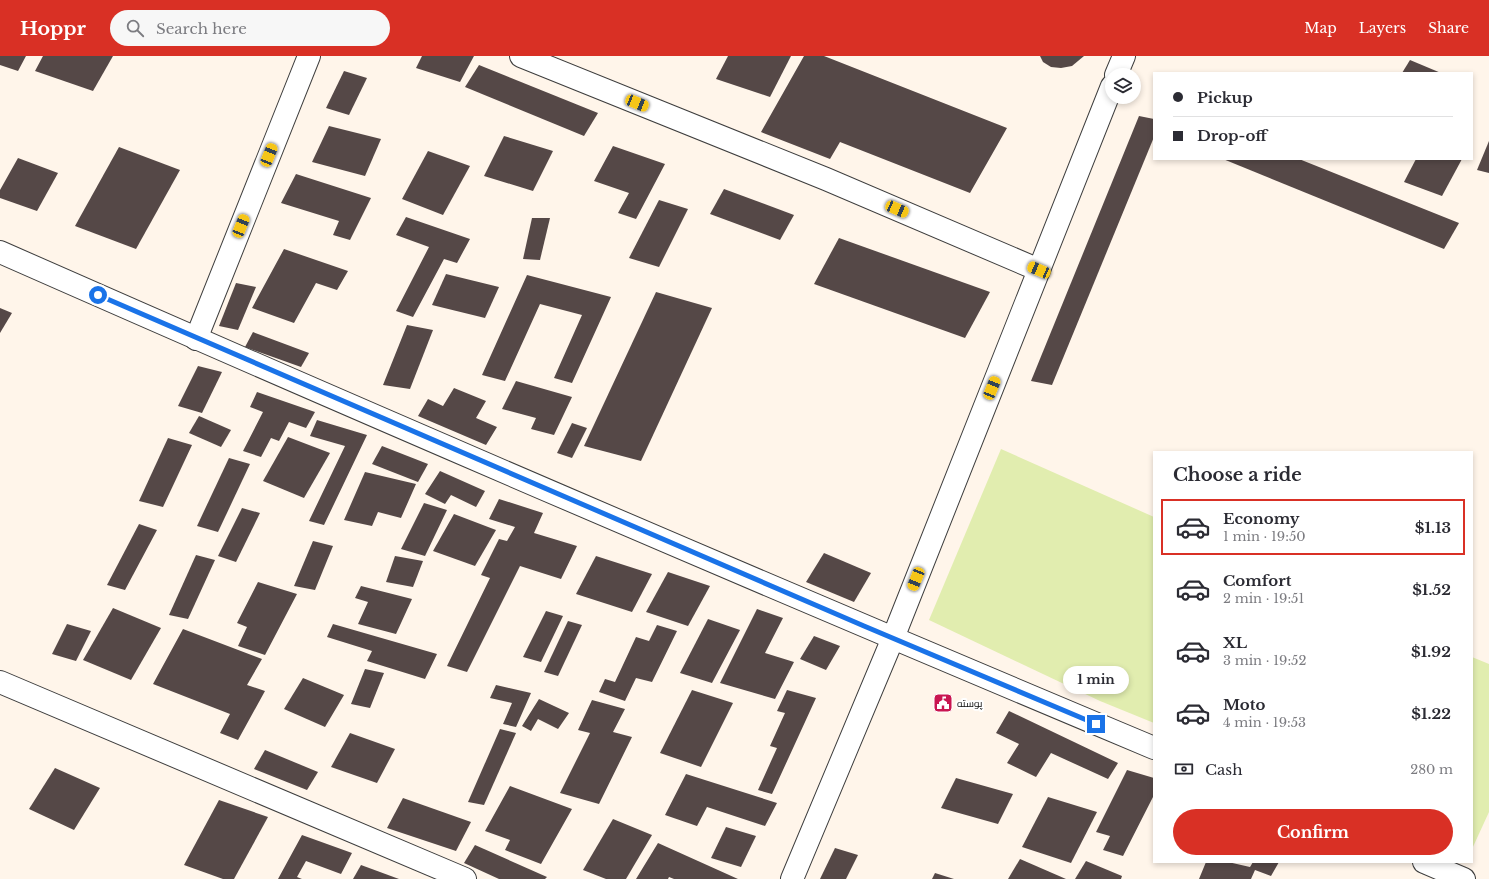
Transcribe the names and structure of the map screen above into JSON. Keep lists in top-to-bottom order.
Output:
{
  "places": {
    "public building": ["پوسته"]
  },
  "page": {
    "header": "Hoppr",
    "search": "Search here",
    "nav": ["Map", "Layers", "Share"],
    "banner": ["Pickup", "Drop-off"],
    "heading": "Choose a ride",
    "list": [
      {
        "name": "Economy",
        "note": "1 min · 19:50",
        "value": "$1.13"
      },
      {
        "name": "Comfort",
        "note": "2 min · 19:51",
        "value": "$1.52"
      },
      {
        "name": "XL",
        "note": "3 min · 19:52",
        "value": "$1.92"
      },
      {
        "name": "Moto",
        "note": "4 min · 19:53",
        "value": "$1.22"
      }
    ],
    "bubble": "1 min",
    "pay": ["Cash", "280 m"],
    "buttons": "Confirm"
  }
}
